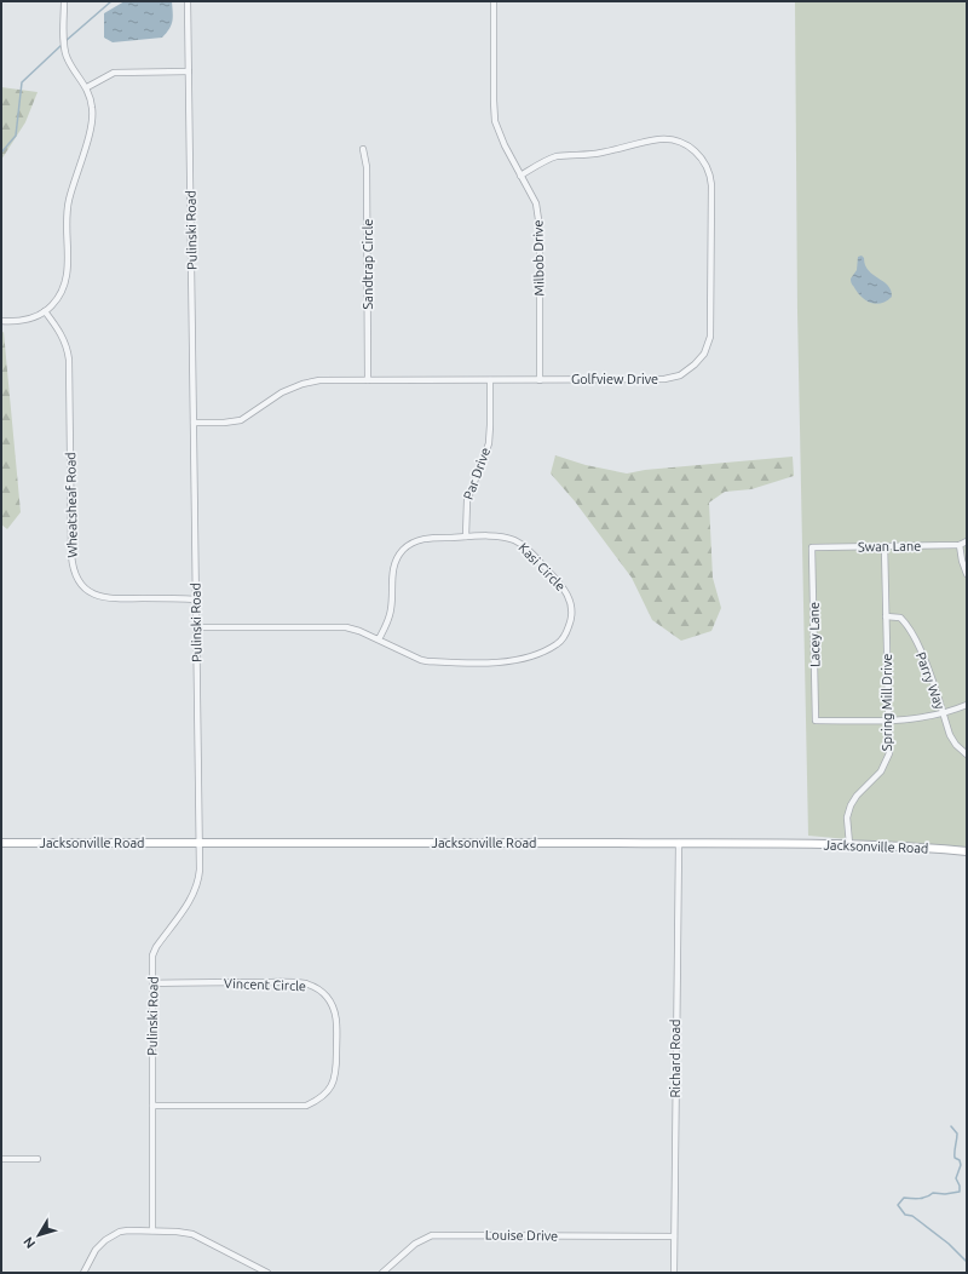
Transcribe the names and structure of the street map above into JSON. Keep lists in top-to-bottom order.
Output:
{
  "streets": {
    "main road": ["Jacksonville Road"],
    "street": [
      "Pulinski Road",
      "Milbob Drive",
      "Sandtrap Circle",
      "Golfview Drive",
      "Par Drive",
      "Wheatsheaf Road",
      "Swan Lane",
      "Kasi Circle",
      "Lacey Lane",
      "Parry Way",
      "Spring Mill Drive",
      "Vincent Circle",
      "Richard Road",
      "Louise Drive"
    ]
  },
  "crossings": [
    ["Pulinski Road", "Golfview Drive"],
    ["Pulinski Road", "Wheatsheaf Road"],
    ["Pulinski Road", "Kasi Circle"],
    ["Pulinski Road", "Jacksonville Road"],
    ["Pulinski Road", "Vincent Circle"],
    ["Milbob Drive", "Golfview Drive"],
    ["Sandtrap Circle", "Golfview Drive"],
    ["Golfview Drive", "Par Drive"],
    ["Par Drive", "Kasi Circle"],
    ["Swan Lane", "Lacey Lane"],
    ["Swan Lane", "Spring Mill Drive"],
    ["Lacey Lane", "Spring Mill Drive"],
    ["Parry Way", "Spring Mill Drive"],
    ["Spring Mill Drive", "Jacksonville Road"],
    ["Jacksonville Road", "Richard Road"],
    ["Richard Road", "Louise Drive"]
  ],
  "north": "bottom left"
}
